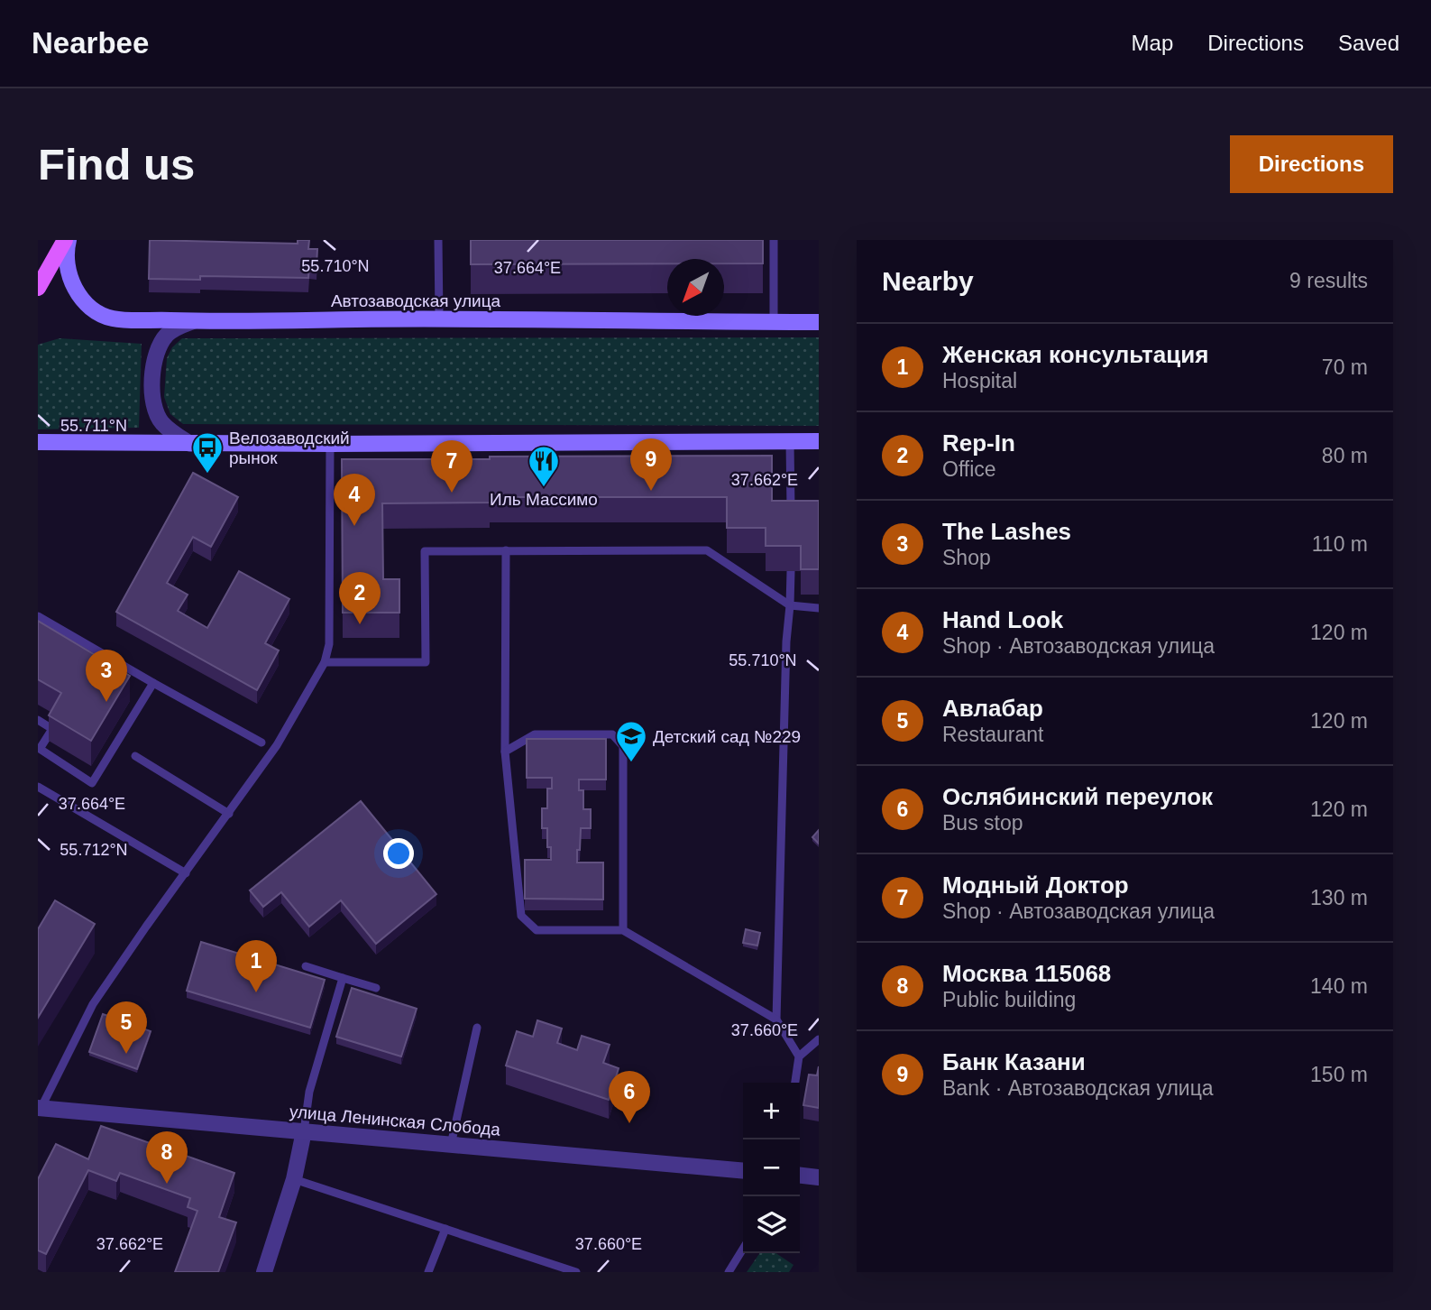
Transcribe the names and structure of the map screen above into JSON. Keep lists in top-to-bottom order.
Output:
{
  "streets": {
    "main road": ["Автозаводская улица"],
    "street": ["улица Ленинская Слобода"]
  },
  "places": {
    "bus stop": ["Велозаводский рынок"],
    "restaurant": ["Иль Массимо"],
    "school or university": ["Детский сад №229"]
  },
  "north": "bottom left",
  "page": {
    "header": "Nearbee",
    "nav": ["Map", "Directions", "Saved"],
    "buttons": "Directions",
    "title": "Find us",
    "heading": ["Nearby", "9 results"],
    "list": [
      {
        "mark": "1",
        "name": "Женская консультация",
        "note": "Hospital",
        "value": "70 m"
      },
      {
        "mark": "2",
        "name": "Rep-In",
        "note": "Office",
        "value": "80 m"
      },
      {
        "mark": "3",
        "name": "The Lashes",
        "note": "Shop",
        "value": "110 m"
      },
      {
        "mark": "4",
        "name": "Hand Look",
        "note": "Shop · Автозаводская улица",
        "value": "120 m"
      },
      {
        "mark": "5",
        "name": "Авлабар",
        "note": "Restaurant",
        "value": "120 m"
      },
      {
        "mark": "6",
        "name": "Ослябинский переулок",
        "note": "Bus stop",
        "value": "120 m"
      },
      {
        "mark": "7",
        "name": "Модный Доктор",
        "note": "Shop · Автозаводская улица",
        "value": "130 m"
      },
      {
        "mark": "8",
        "name": "Москва 115068",
        "note": "Public building",
        "value": "140 m"
      },
      {
        "mark": "9",
        "name": "Банк Казани",
        "note": "Bank · Автозаводская улица",
        "value": "150 m"
      }
    ],
    "pins": [
      "9",
      "7",
      "4",
      "2",
      "3",
      "1",
      "5",
      "6",
      "8"
    ],
    "map_buttons": ["+", "−"]
  },
  "coordinates": [
    "55.710°N",
    "37.664°E",
    "55.711°N",
    "37.662°E",
    "55.712°N",
    "37.660°E"
  ]
}
